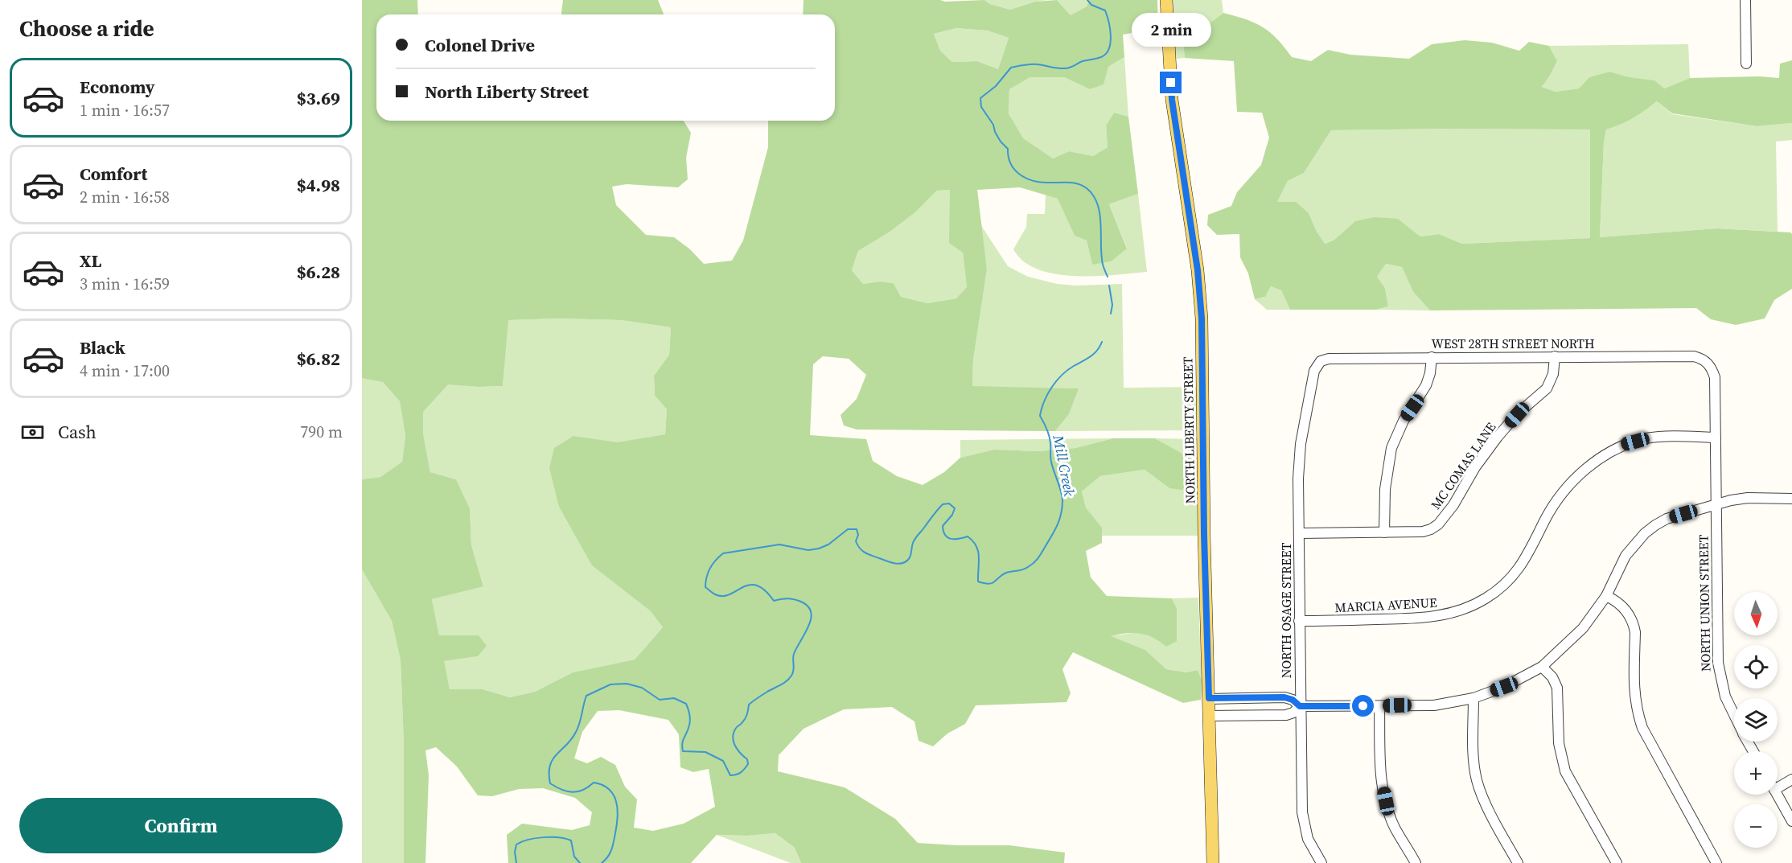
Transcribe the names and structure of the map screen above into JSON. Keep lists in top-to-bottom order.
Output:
{
  "streets": {
    "main road": ["NORTH LIBERTY STREET"],
    "street": [
      "WEST 28TH STREET NORTH",
      "MC COMAS LANE",
      "NORTH UNION STREET",
      "MARCIA AVENUE",
      "NORTH OSAGE STREET"
    ]
  },
  "crossings": [
    ["WEST 28TH STREET NORTH", "MC COMAS LANE"],
    ["WEST 28TH STREET NORTH", "NORTH UNION STREET"],
    ["WEST 28TH STREET NORTH", "NORTH OSAGE STREET"],
    ["MC COMAS LANE", "NORTH OSAGE STREET"],
    ["NORTH UNION STREET", "MARCIA AVENUE"],
    ["MARCIA AVENUE", "NORTH OSAGE STREET"]
  ],
  "water": ["Mill Creek"],
  "north": "bottom",
  "page": {
    "heading": "Choose a ride",
    "bubble": "2 min",
    "banner": ["Colonel Drive", "North Liberty Street"],
    "list": [
      {
        "name": "Economy",
        "note": "1 min · 16:57",
        "value": "$3.69"
      },
      {
        "name": "Comfort",
        "note": "2 min · 16:58",
        "value": "$4.98"
      },
      {
        "name": "XL",
        "note": "3 min · 16:59",
        "value": "$6.28"
      },
      {
        "name": "Black",
        "note": "4 min · 17:00",
        "value": "$6.82"
      }
    ],
    "pay": ["Cash", "790 m"],
    "map_buttons": ["+", "−"],
    "buttons": "Confirm"
  }
}
